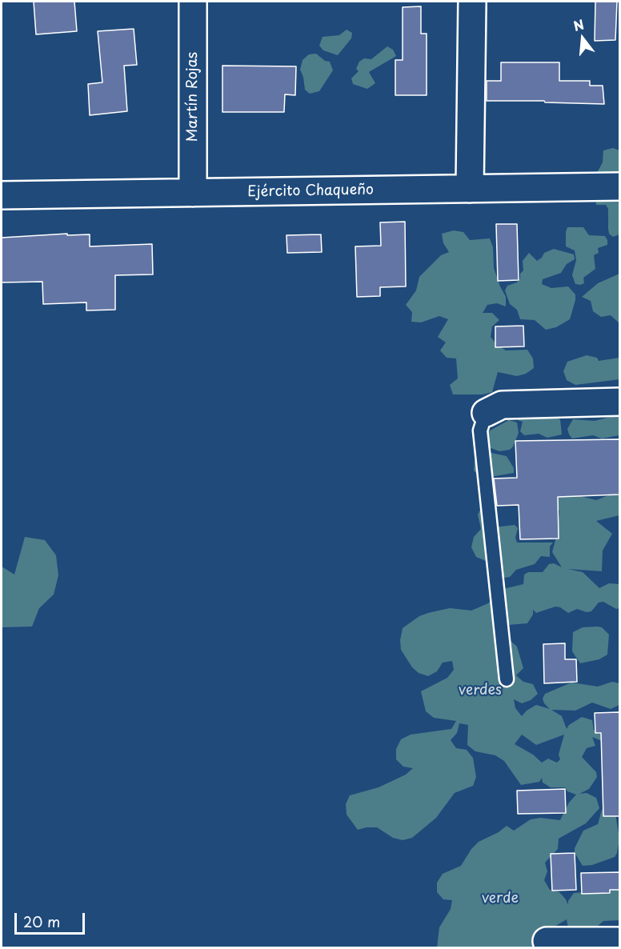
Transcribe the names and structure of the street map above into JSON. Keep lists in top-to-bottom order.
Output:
{
  "streets": {
    "street": ["Martín Rojas", "Ejército Chaqueño"]
  },
  "crossings": [
    ["Martín Rojas", "Ejército Chaqueño"]
  ],
  "parks": ["verdes", "verde"],
  "scale_bar": "20 m",
  "north": "top"
}
